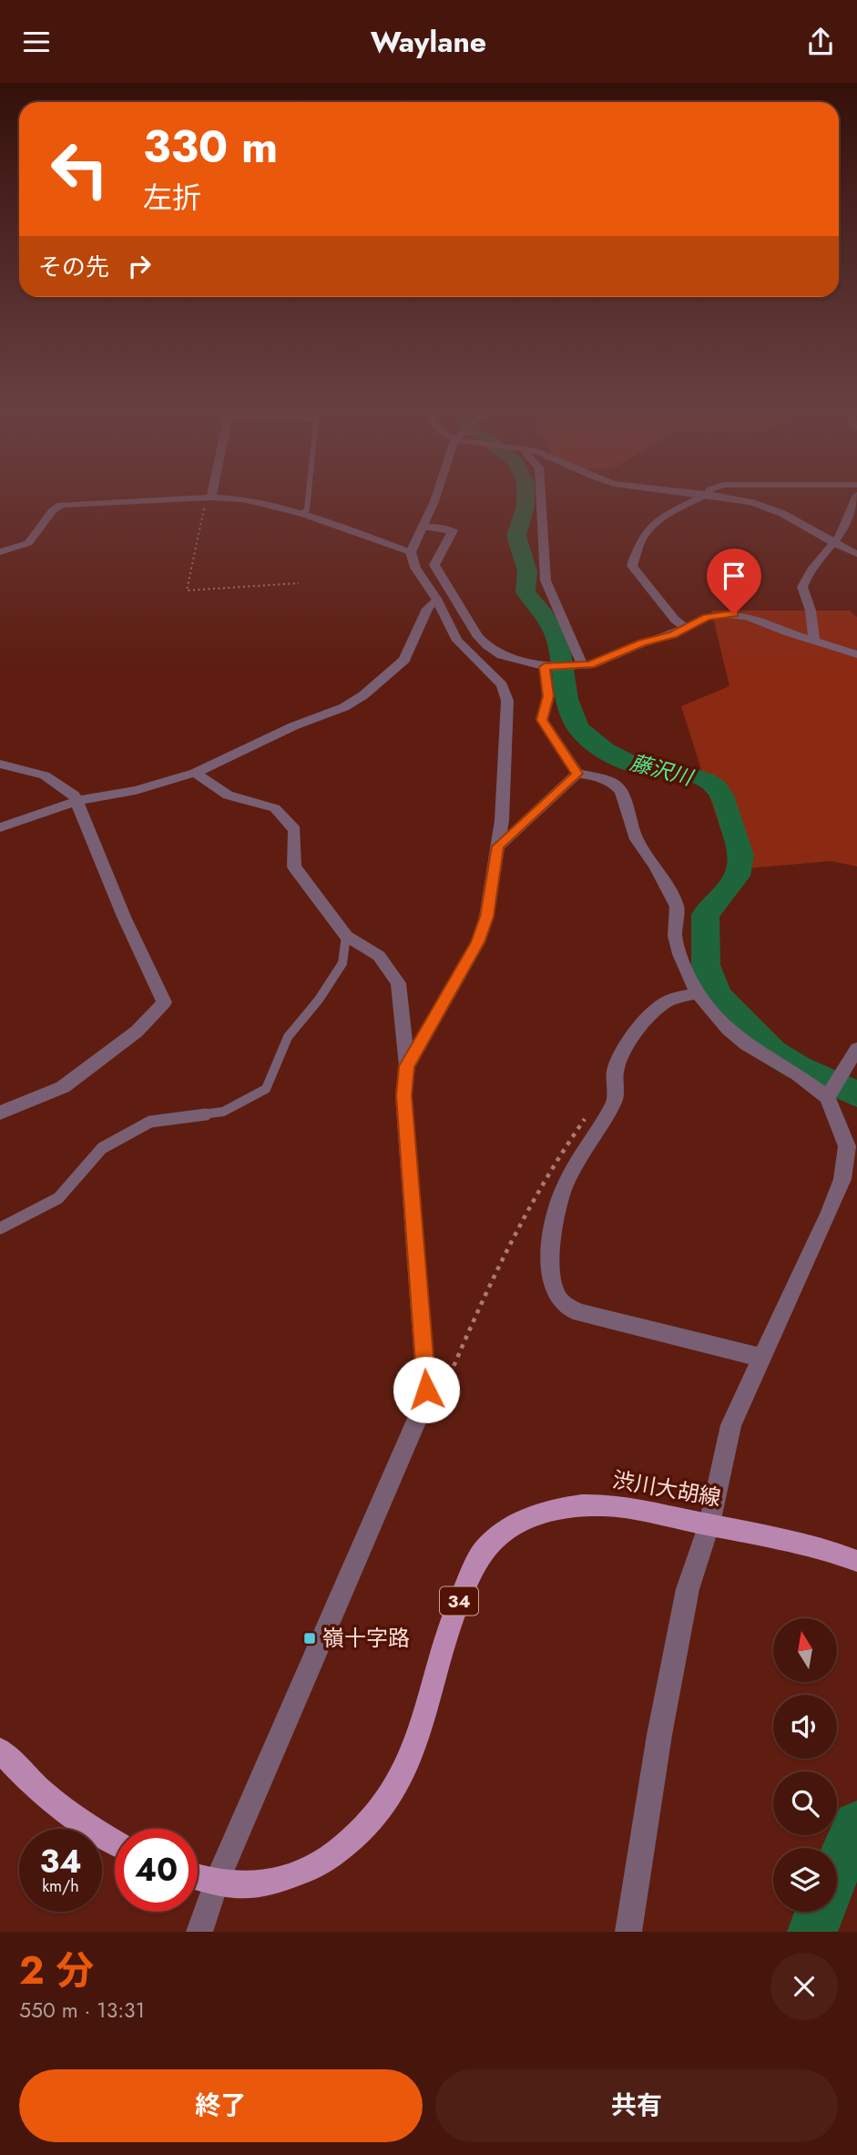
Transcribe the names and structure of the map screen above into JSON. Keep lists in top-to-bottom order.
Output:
{
  "streets": {
    "main road": ["渋川大胡線", "34"]
  },
  "water": ["藤沢川"],
  "places": {
    "transit": ["嶺十字路"]
  },
  "north": "top",
  "page": {
    "header": "Waylane",
    "turn": ["330 m", "左折"],
    "then": "その先",
    "speed": "34 km/h",
    "limit": "40",
    "heading": ["2 分", "550 m · 13:31"],
    "buttons": ["終了", "共有"]
  }
}
